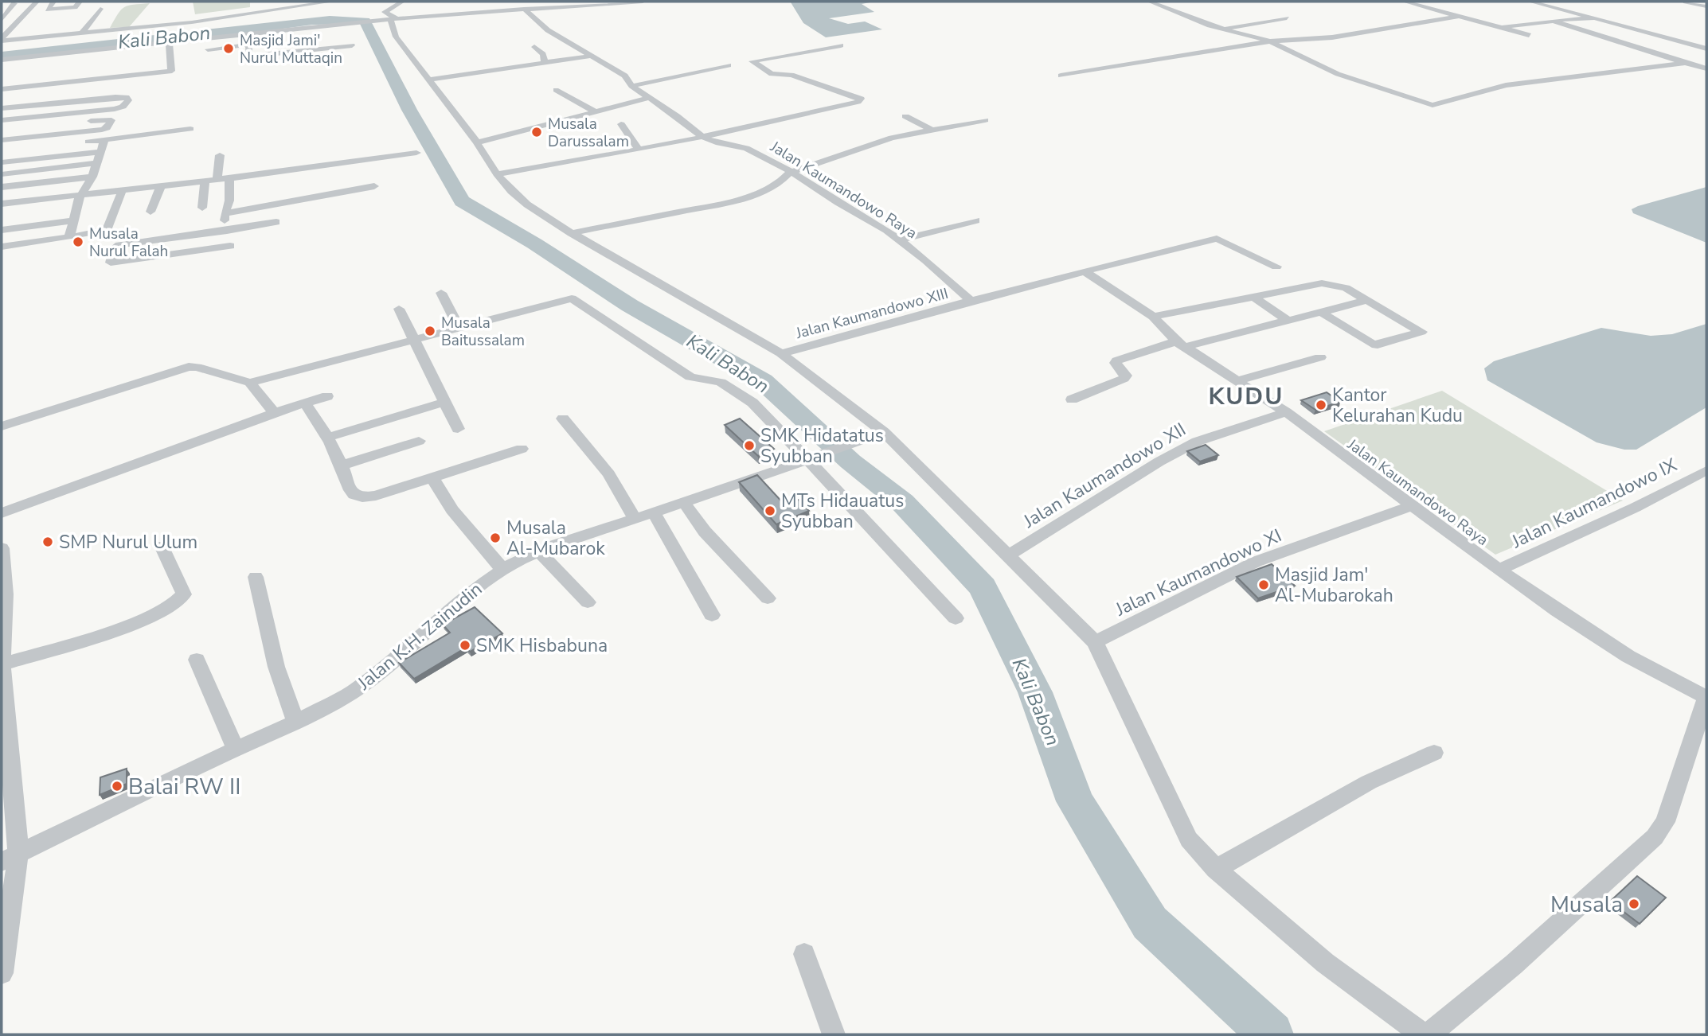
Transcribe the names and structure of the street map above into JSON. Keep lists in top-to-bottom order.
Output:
{
  "streets": {
    "street": [
      "Jalan Kaumandowo Raya",
      "Jalan Kaumandowo XIII",
      "Jalan Kaumandowo XII",
      "Jalan Kaumandowo IX",
      "Jalan Kaumandowo XI",
      "Jalan K.H. Zainudin"
    ]
  },
  "crossings": [
    ["Jalan Kaumandowo Raya", "Jalan Kaumandowo XIII"],
    ["Jalan Kaumandowo Raya", "Jalan Kaumandowo XII"],
    ["Jalan Kaumandowo Raya", "Jalan Kaumandowo IX"],
    ["Jalan Kaumandowo Raya", "Jalan Kaumandowo XI"]
  ],
  "districts": ["KUDU"],
  "water": ["Kali Babon"],
  "places": [
    "Masjid Jami' Nurul Muttaqin",
    "Musala Darussalam",
    "Musala Nurul Falah",
    "Musala Baitussalam",
    "Kantor Kelurahan Kudu",
    "SMK Hidatatus Syubban",
    "MTs Hidauatus Syubban",
    "Musala Al-Mubarok",
    "SMP Nurul Ulum",
    "Masjid Jam' Al-Mubarokah",
    "SMK Hisbabuna",
    "Balai RW II",
    "Musala"
  ]
}
